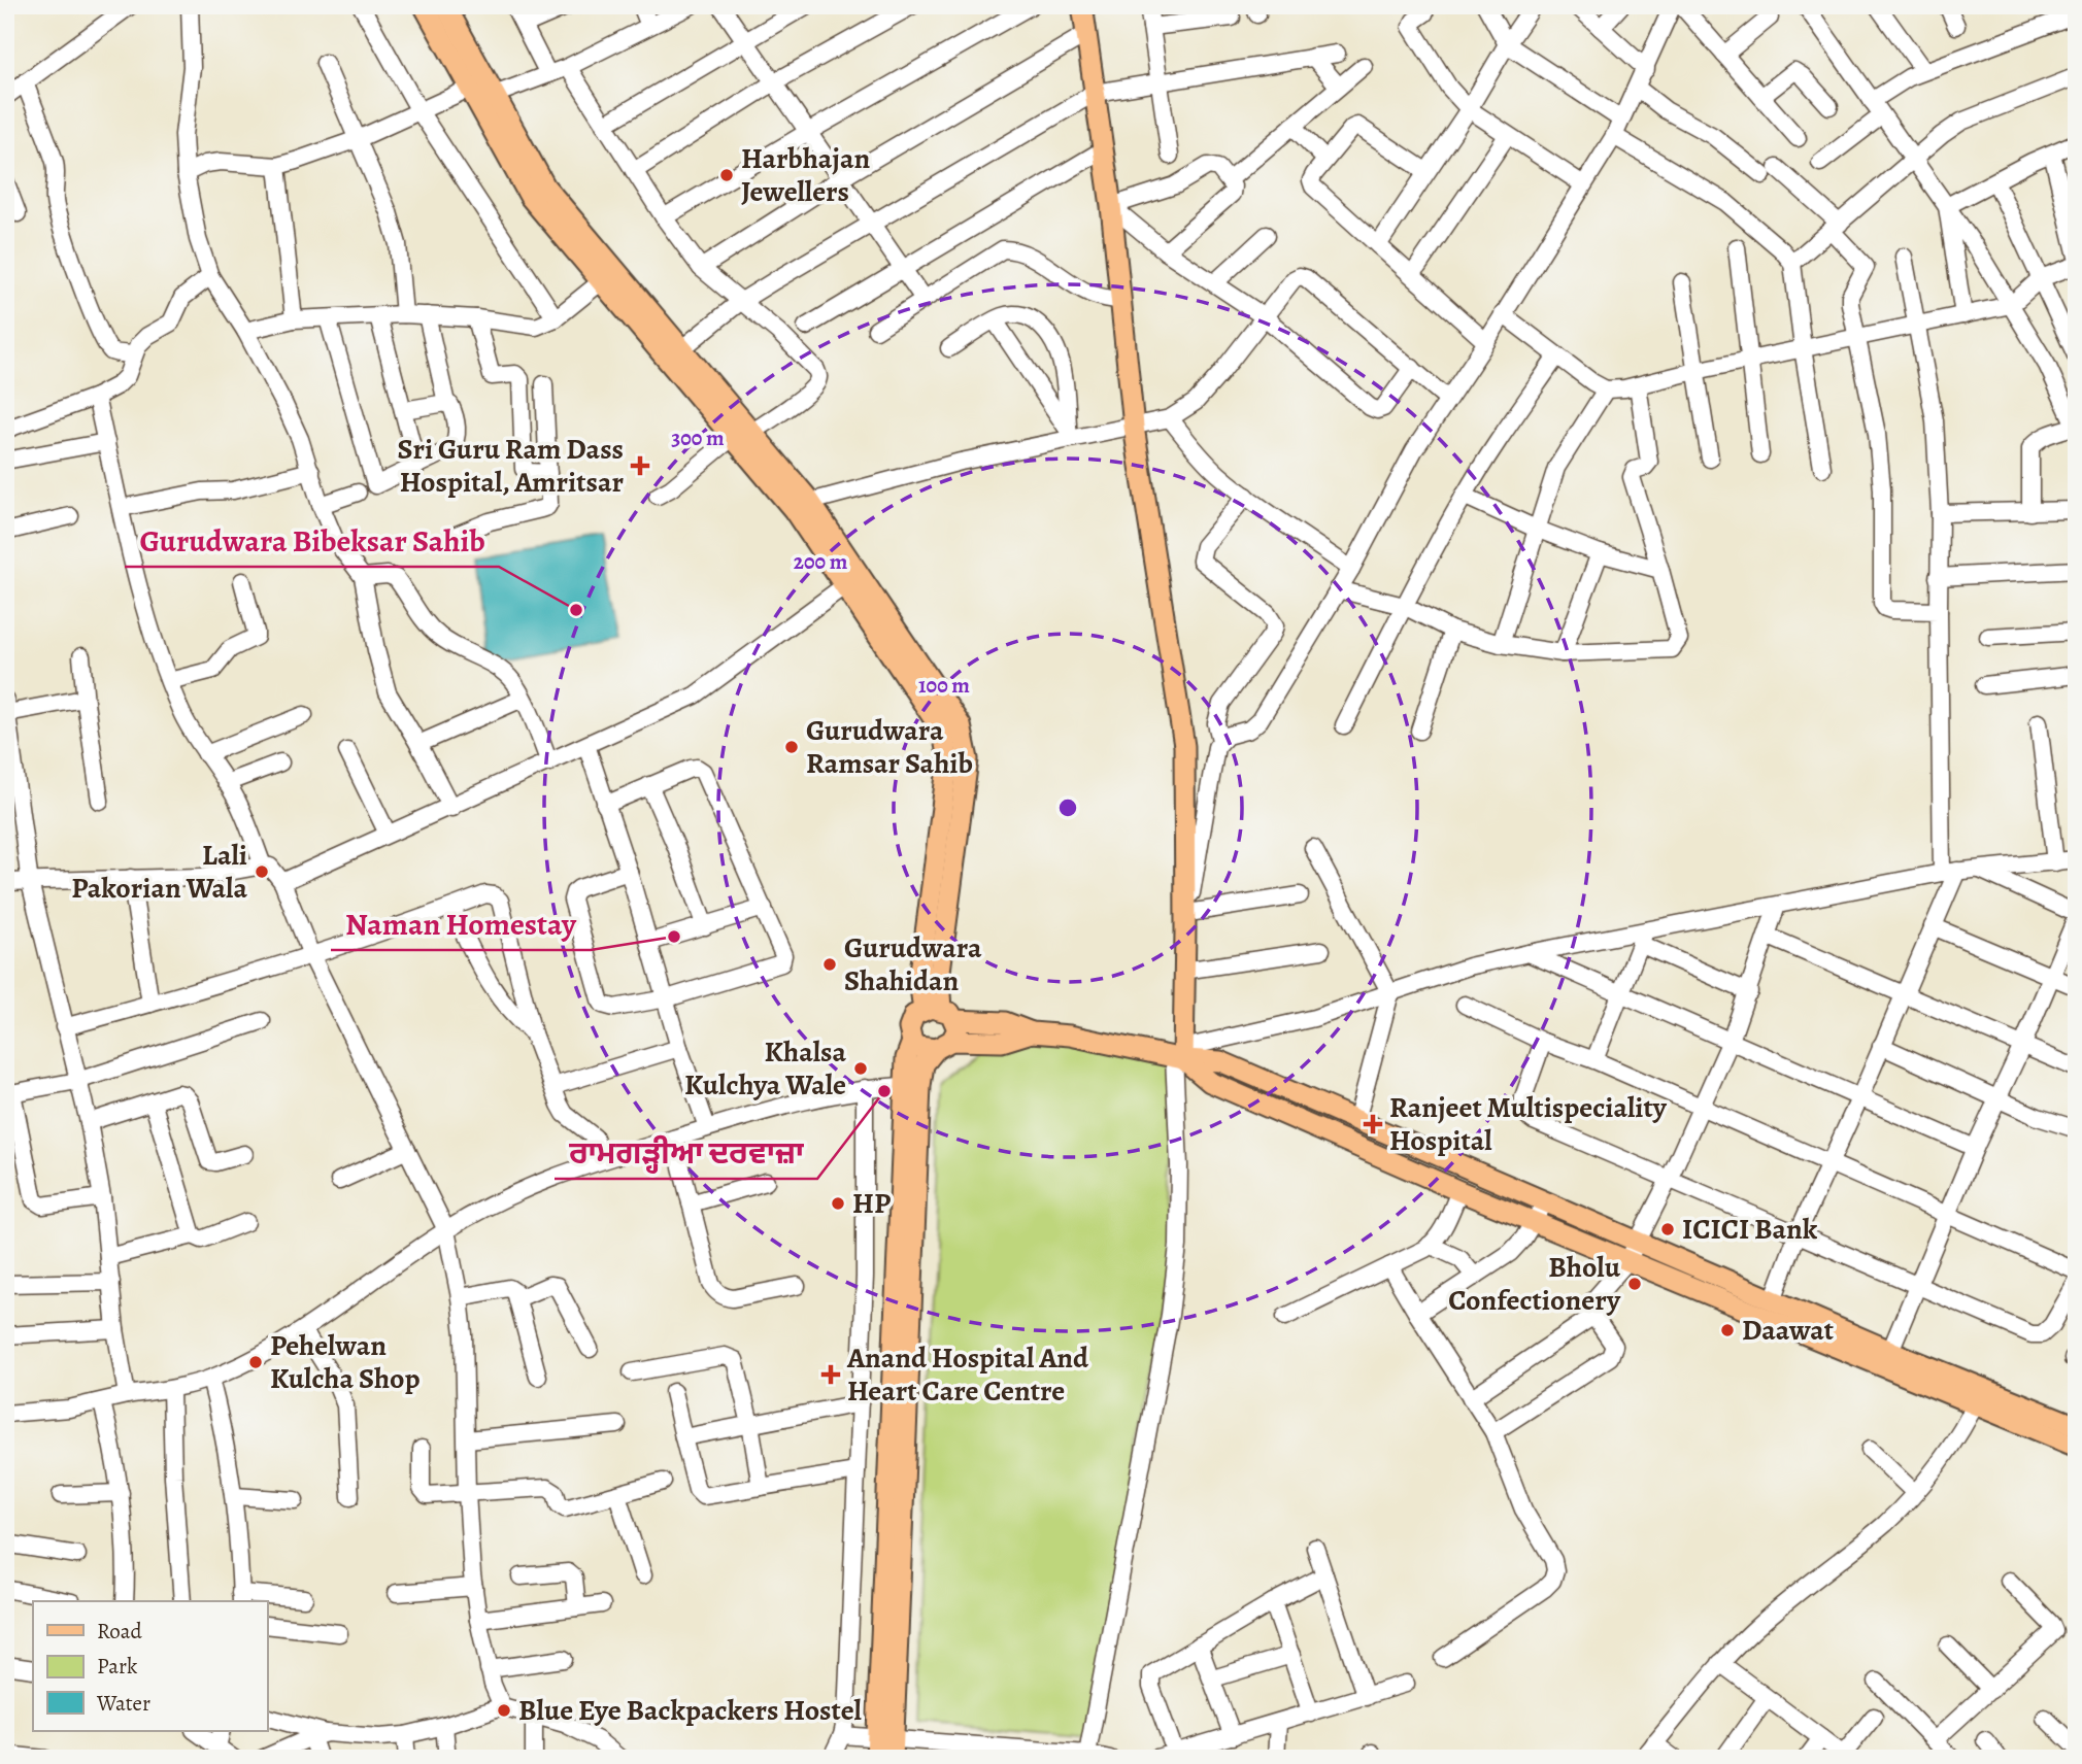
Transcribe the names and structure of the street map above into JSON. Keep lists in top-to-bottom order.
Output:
{
  "places": {
    "other": [
      "Harbhajan Jewellers",
      "Gurudwara Bibeksar Sahib",
      "Gurudwara Ramsar Sahib",
      "Lali Pakorian Wala",
      "Naman Homestay",
      "Gurudwara Shahidan",
      "Khalsa Kulchya Wale",
      "ਰਾਮਗੜ੍ਹੀਆ ਦਰਵਾਜ਼ਾ",
      "HP",
      "ICICI Bank",
      "Bholu Confectionery",
      "Daawat",
      "Pehelwan Kulcha Shop",
      "Blue Eye Backpackers Hostel"
    ],
    "health": ["Sri Guru Ram Dass Hospital, Amritsar", "Ranjeet Multispeciality Hospital", "Anand Hospital And Heart Care Centre"]
  },
  "legend": ["Road", "Park", "Water"],
  "rings": ["300 m", "200 m", "100 m"]
}
